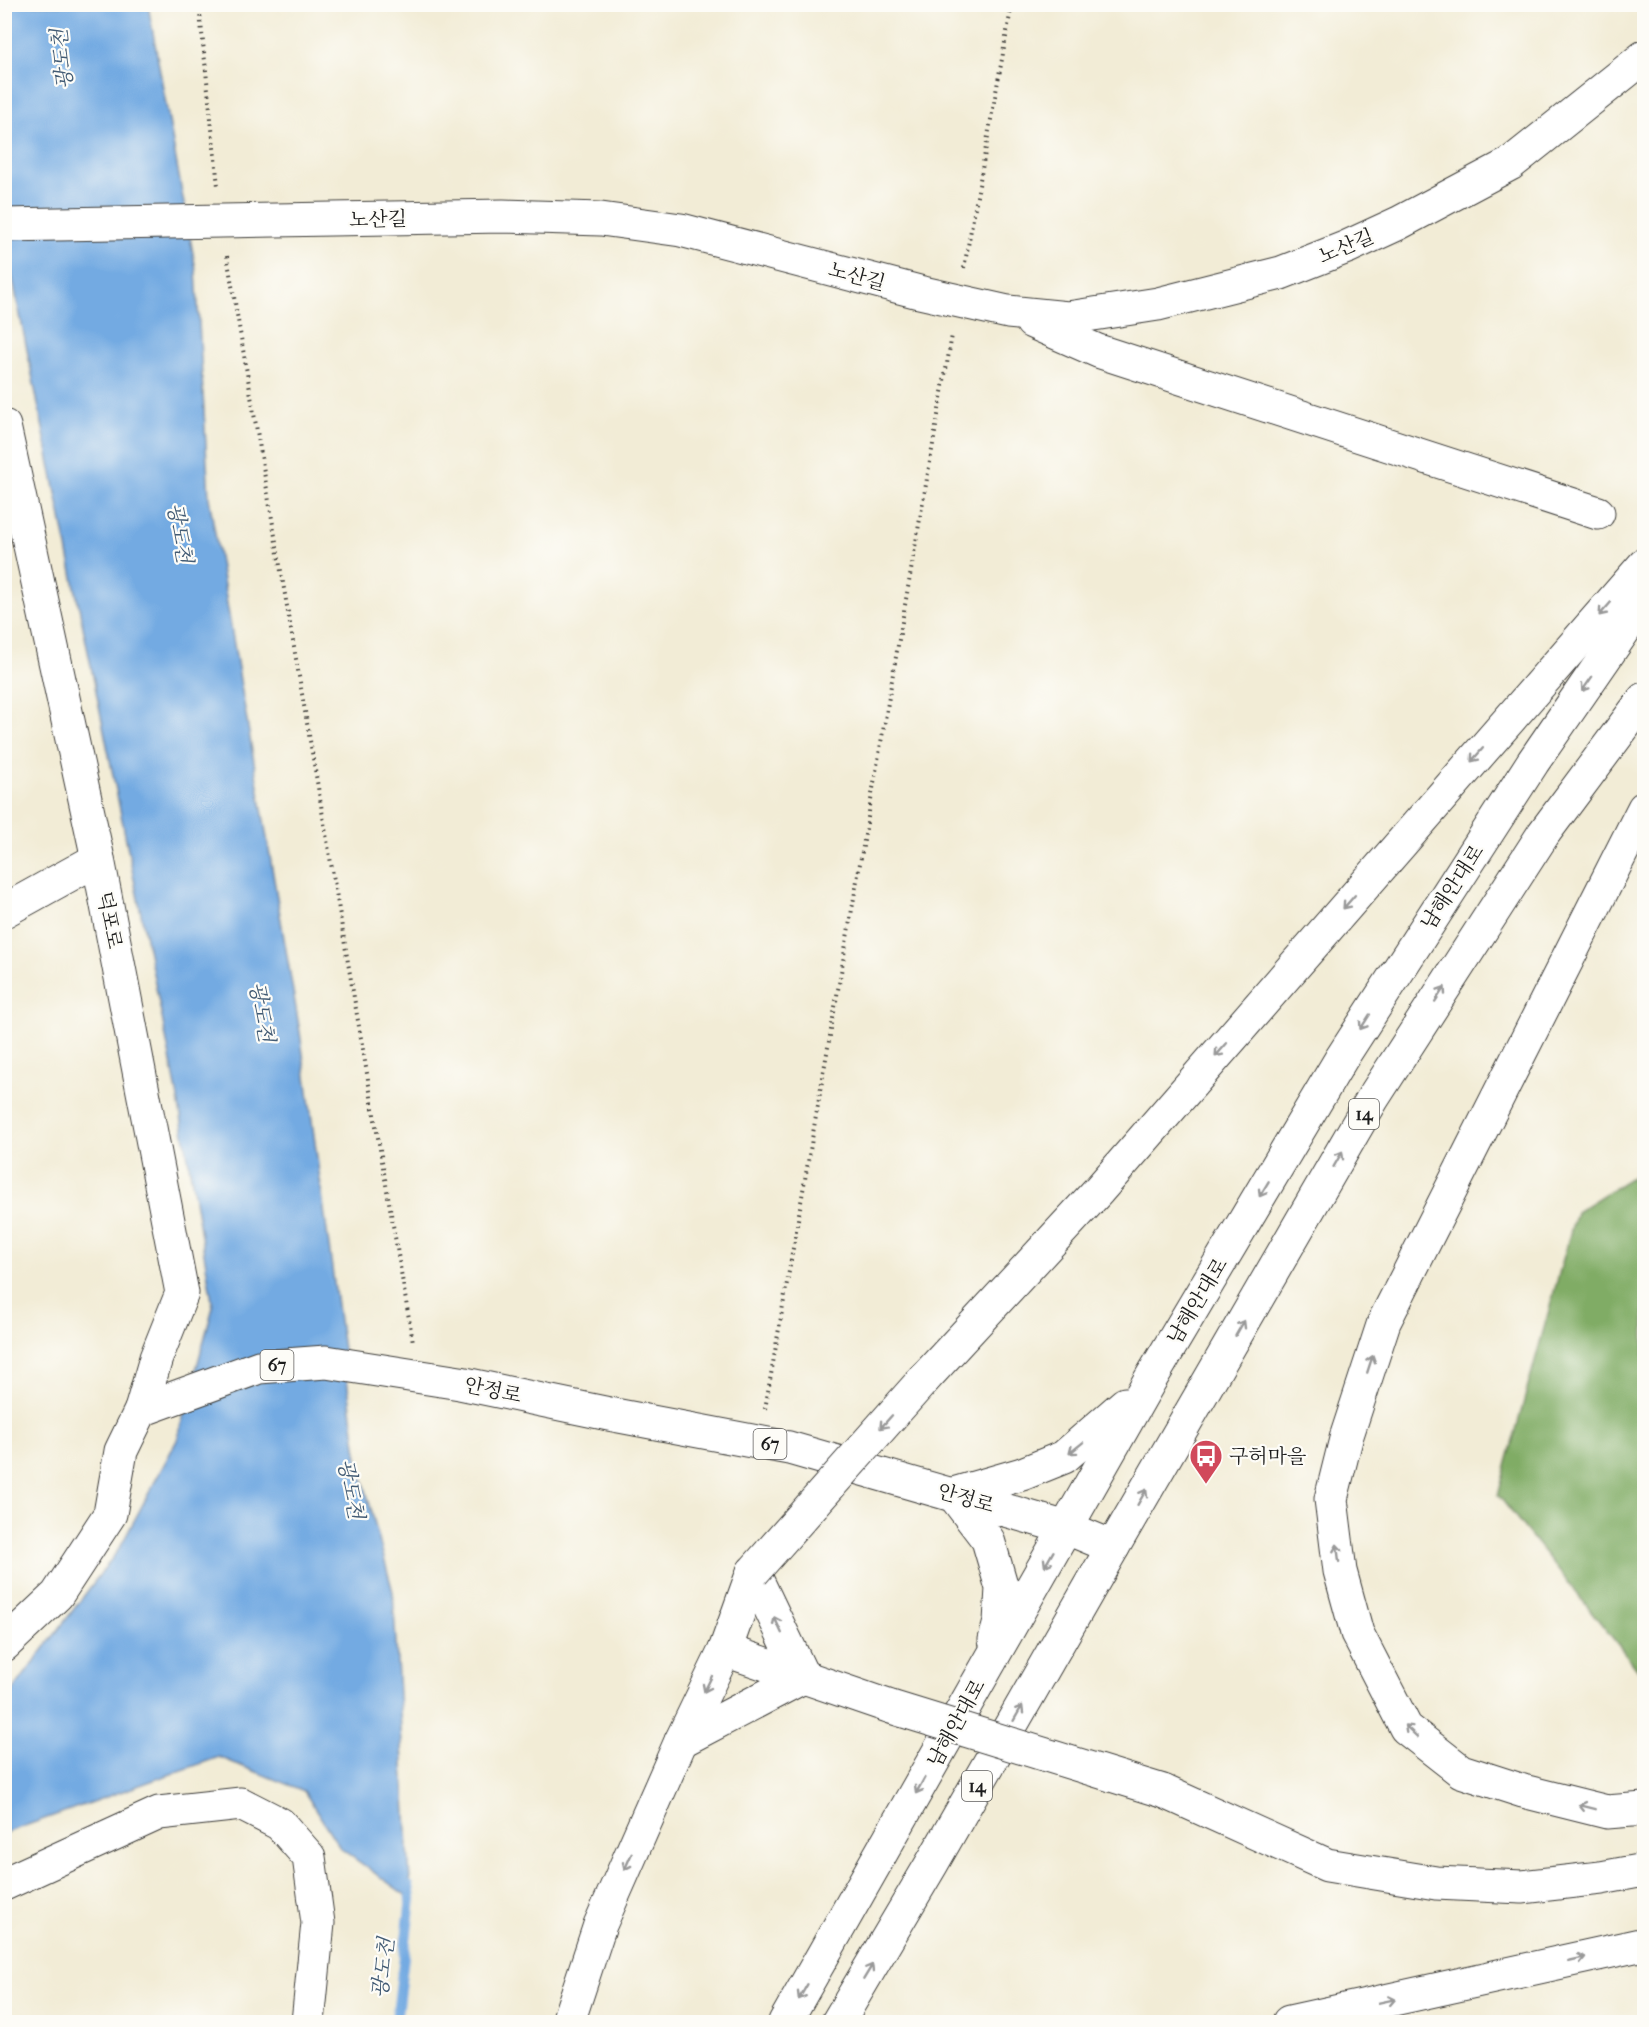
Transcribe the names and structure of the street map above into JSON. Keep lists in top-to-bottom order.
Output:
{
  "streets": {
    "main road": [
      "노산길",
      "남해안대로",
      "덕포로",
      "14",
      "67",
      "안정로"
    ]
  },
  "crossings": [
    ["남해안대로", "안정로"],
    ["덕포로", "안정로"],
    ["14", "안정로"]
  ],
  "water": ["광도천"],
  "places": {
    "bus stop": ["구허마을"]
  }
}
